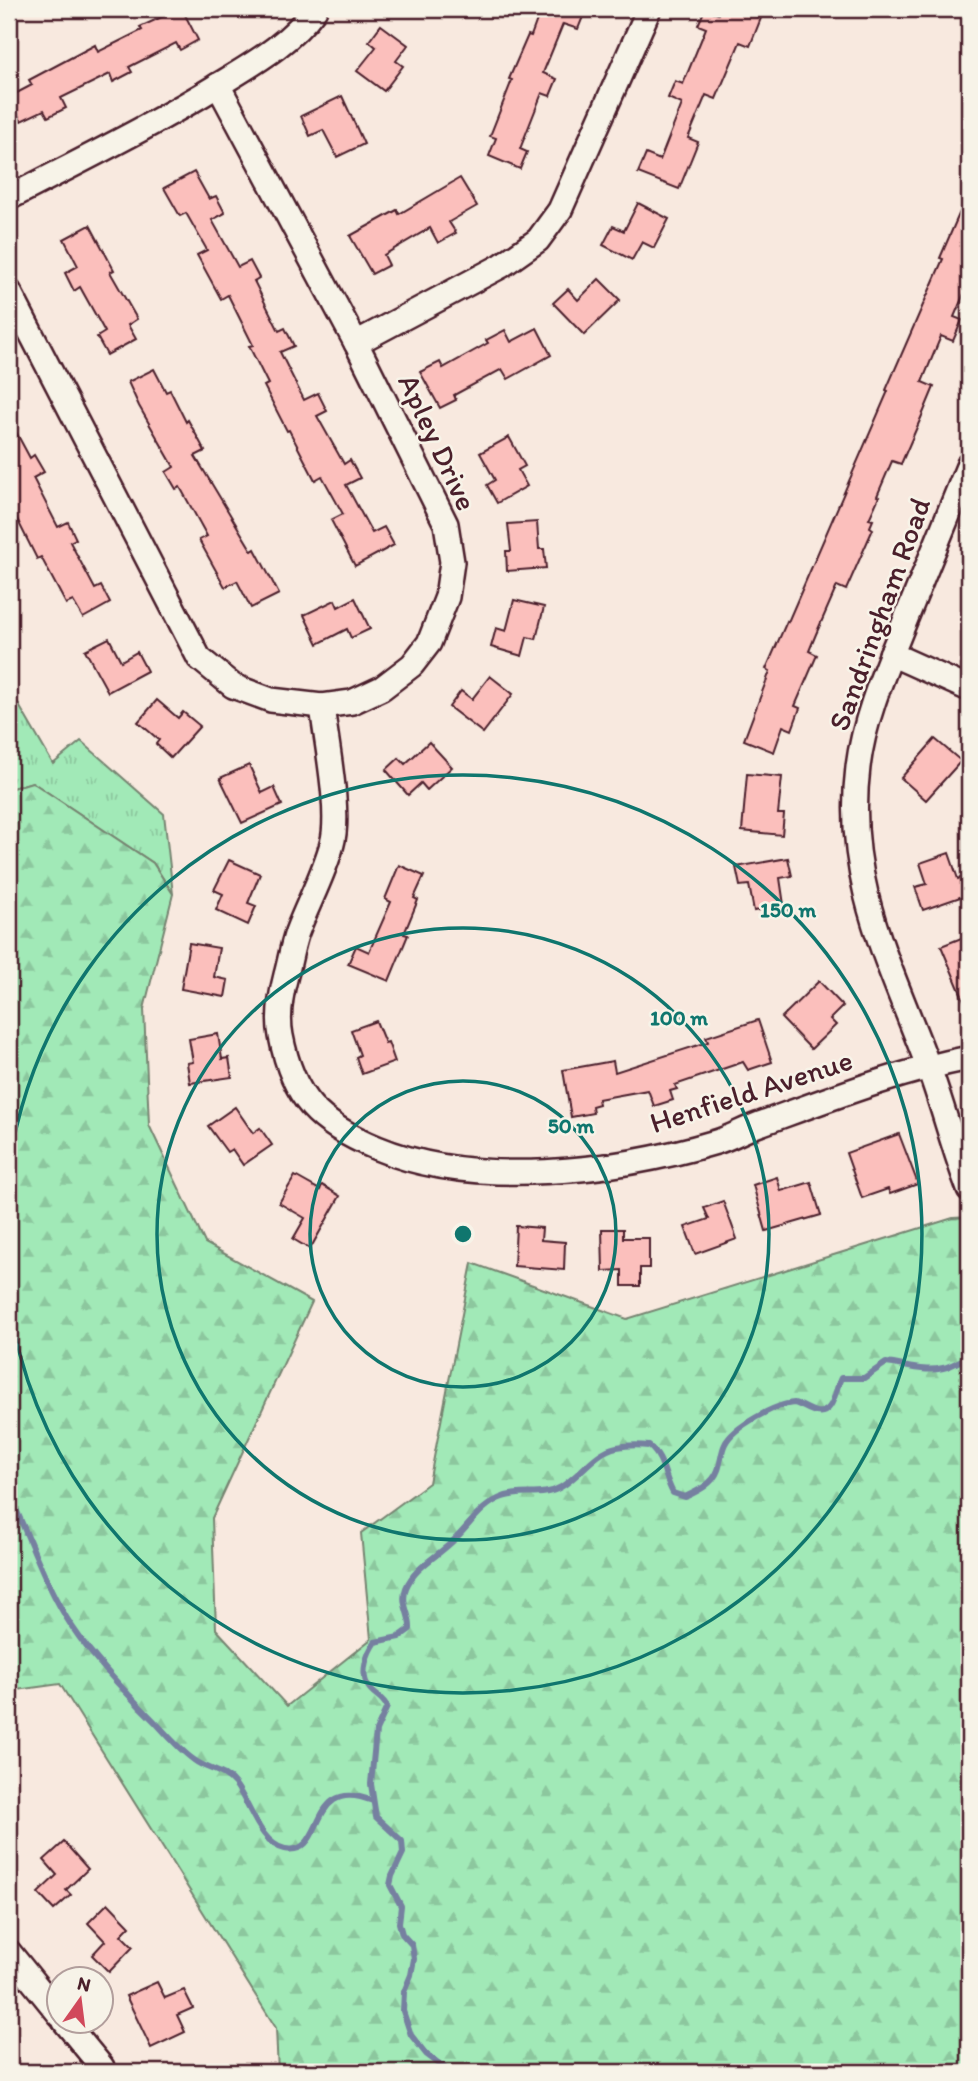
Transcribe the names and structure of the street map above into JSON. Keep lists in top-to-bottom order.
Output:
{
  "streets": {
    "street": ["Apley Drive", "Sandringham Road", "Henfield Avenue"]
  },
  "crossings": [
    ["Apley Drive", "Henfield Avenue"],
    ["Sandringham Road", "Henfield Avenue"]
  ],
  "north": "top",
  "rings": ["150 m", "100 m", "50 m"]
}
